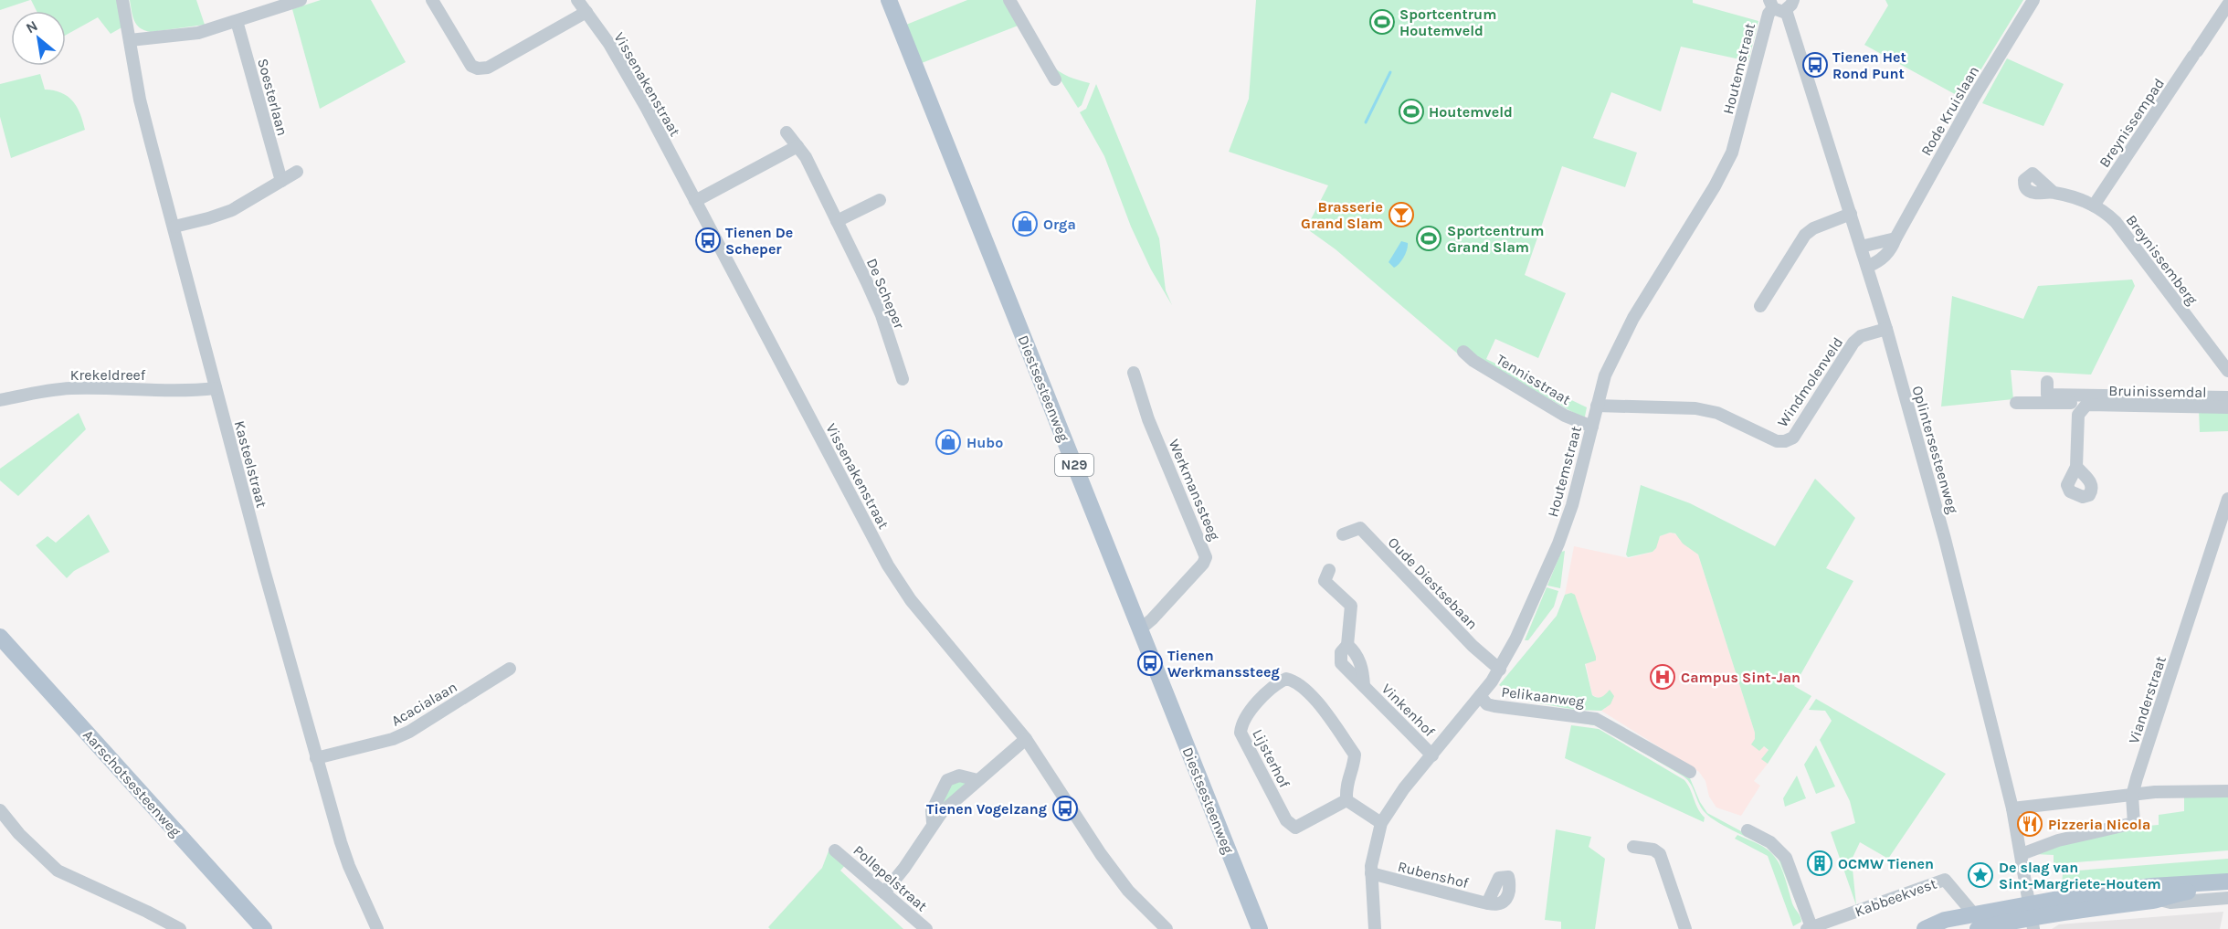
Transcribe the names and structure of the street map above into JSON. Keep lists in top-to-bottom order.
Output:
{
  "streets": {
    "main road": ["Diestsesteenweg", "N29", "Aarschotsesteenweg"],
    "street": [
      "Houtemstraat",
      "Vissenakenstraat",
      "Soesterlaan",
      "Rode Kruislaan",
      "Breynissempad",
      "Breynissemberg",
      "De Scheper",
      "Krekeldreef",
      "Tennisstraat",
      "Windmolenveld",
      "Bruinissemdal",
      "Oplintersesteenweg",
      "Kasteelstraat",
      "Werkmanssteeg",
      "Oude Diestsebaan",
      "Pelikaanweg",
      "Vianderstraat",
      "Acacialaan",
      "Vinkenhof",
      "Lijsterhof",
      "Rubenshof",
      "Pollepelstraat",
      "Kabbeekvest"
    ]
  },
  "crossings": [
    ["Houtemstraat", "Tennisstraat"],
    ["Houtemstraat", "Windmolenveld"],
    ["Houtemstraat", "Oplintersesteenweg"],
    ["Houtemstraat", "Oude Diestsebaan"],
    ["Houtemstraat", "Pelikaanweg"],
    ["Houtemstraat", "Vinkenhof"],
    ["Houtemstraat", "Rubenshof"],
    ["Rode Kruislaan", "Oplintersesteenweg"],
    ["Breynissempad", "Breynissemberg"],
    ["Krekeldreef", "Kasteelstraat"],
    ["Windmolenveld", "Oplintersesteenweg"],
    ["Diestsesteenweg", "Werkmanssteeg"],
    ["Kasteelstraat", "Acacialaan"]
  ],
  "places": {
    "sports": ["Sportcentrum Houtemveld", "Houtemveld", "Sportcentrum Grand Slam"],
    "bus stop": [
      "Tienen Het Rond Punt",
      "Tienen De Scheper",
      "Tienen Werkmanssteeg",
      "Tienen Vogelzang"
    ],
    "bar": ["Brasserie Grand Slam"],
    "shop": ["Orga", "Hubo"],
    "hospital": ["Campus Sint-Jan"],
    "restaurant": ["Pizzeria Nicola"],
    "building": ["OCMW Tienen"],
    "place": ["De slag van Sint-Margriete-Houtem"]
  },
  "north": "top left"
}
